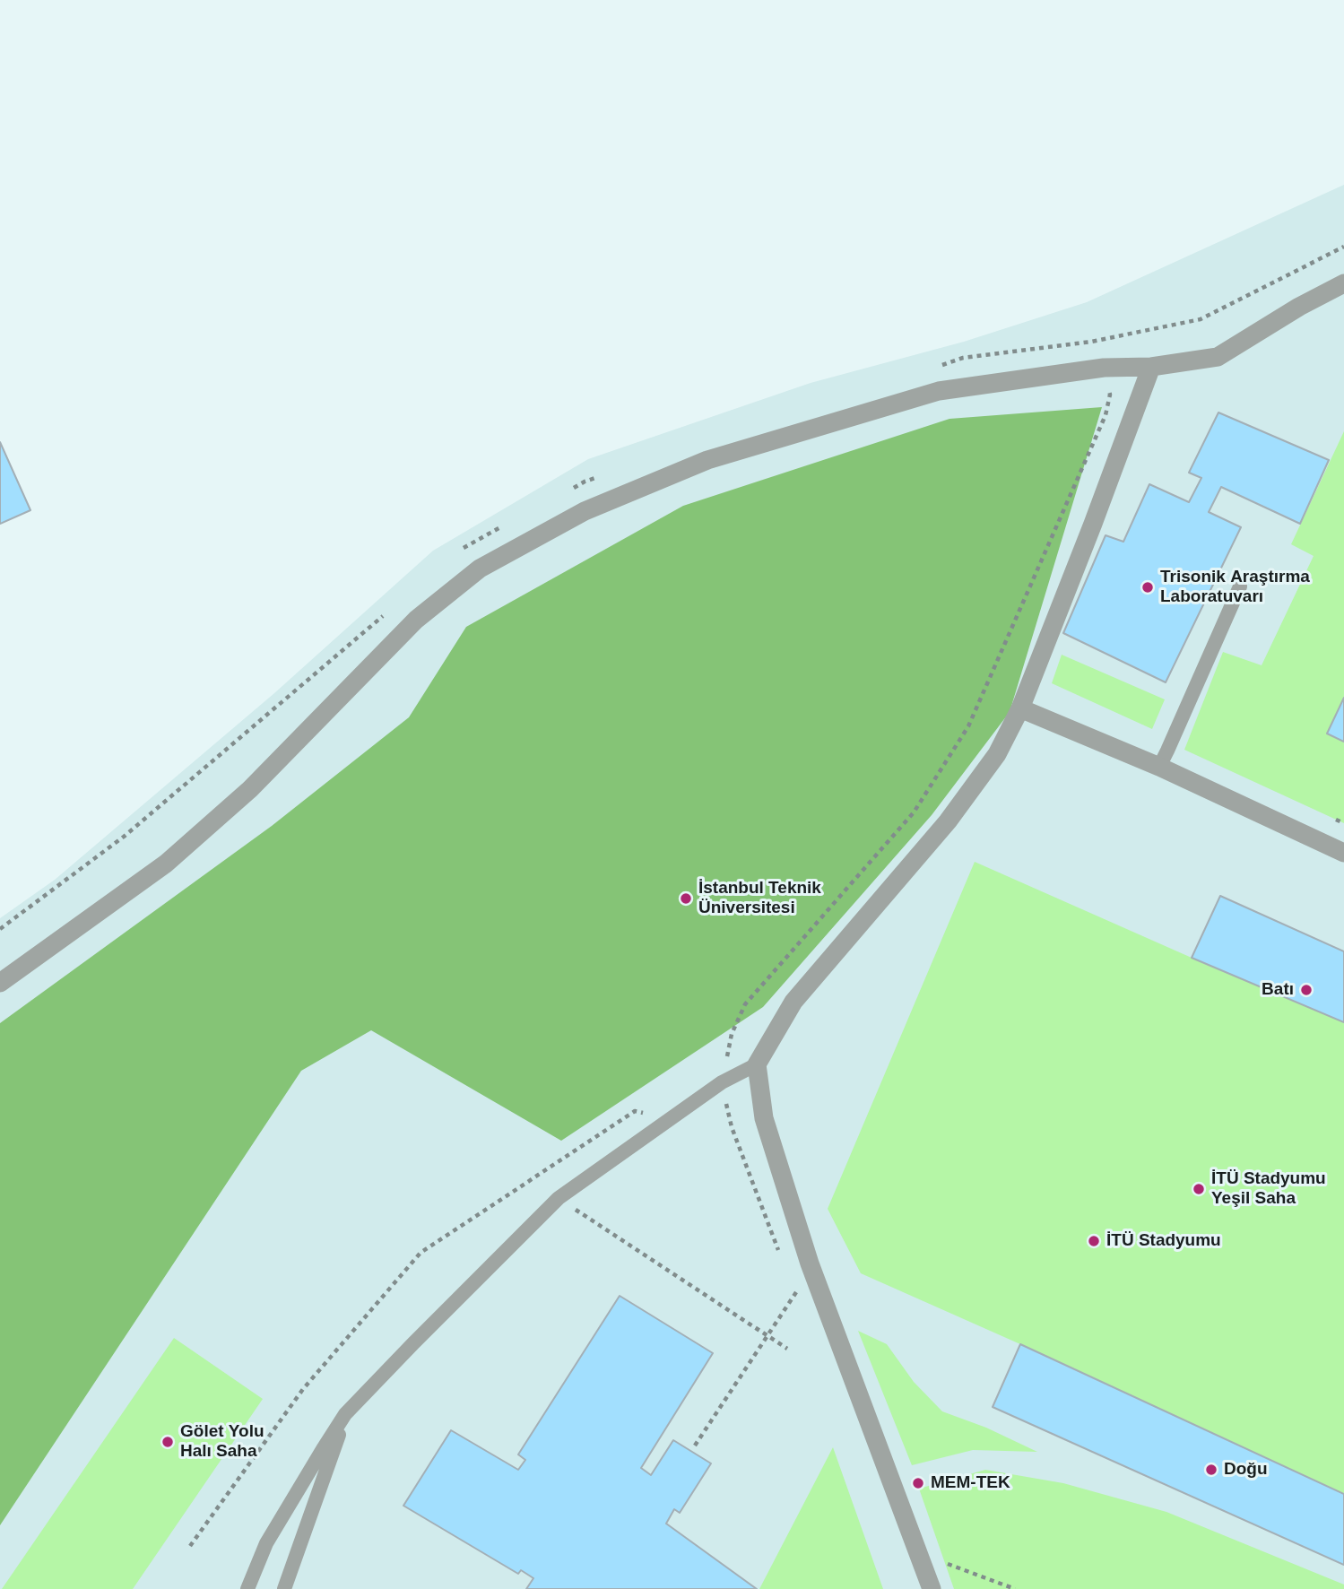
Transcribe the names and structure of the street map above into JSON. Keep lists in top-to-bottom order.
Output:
{
  "places": [
    "Trisonik Araştırma Laboratuvarı",
    "İstanbul Teknik Üniversitesi",
    "Batı",
    "İTÜ Stadyumu Yeşil Saha",
    "İTÜ Stadyumu",
    "Gölet Yolu Halı Saha",
    "Doğu",
    "MEM-TEK"
  ]
}
